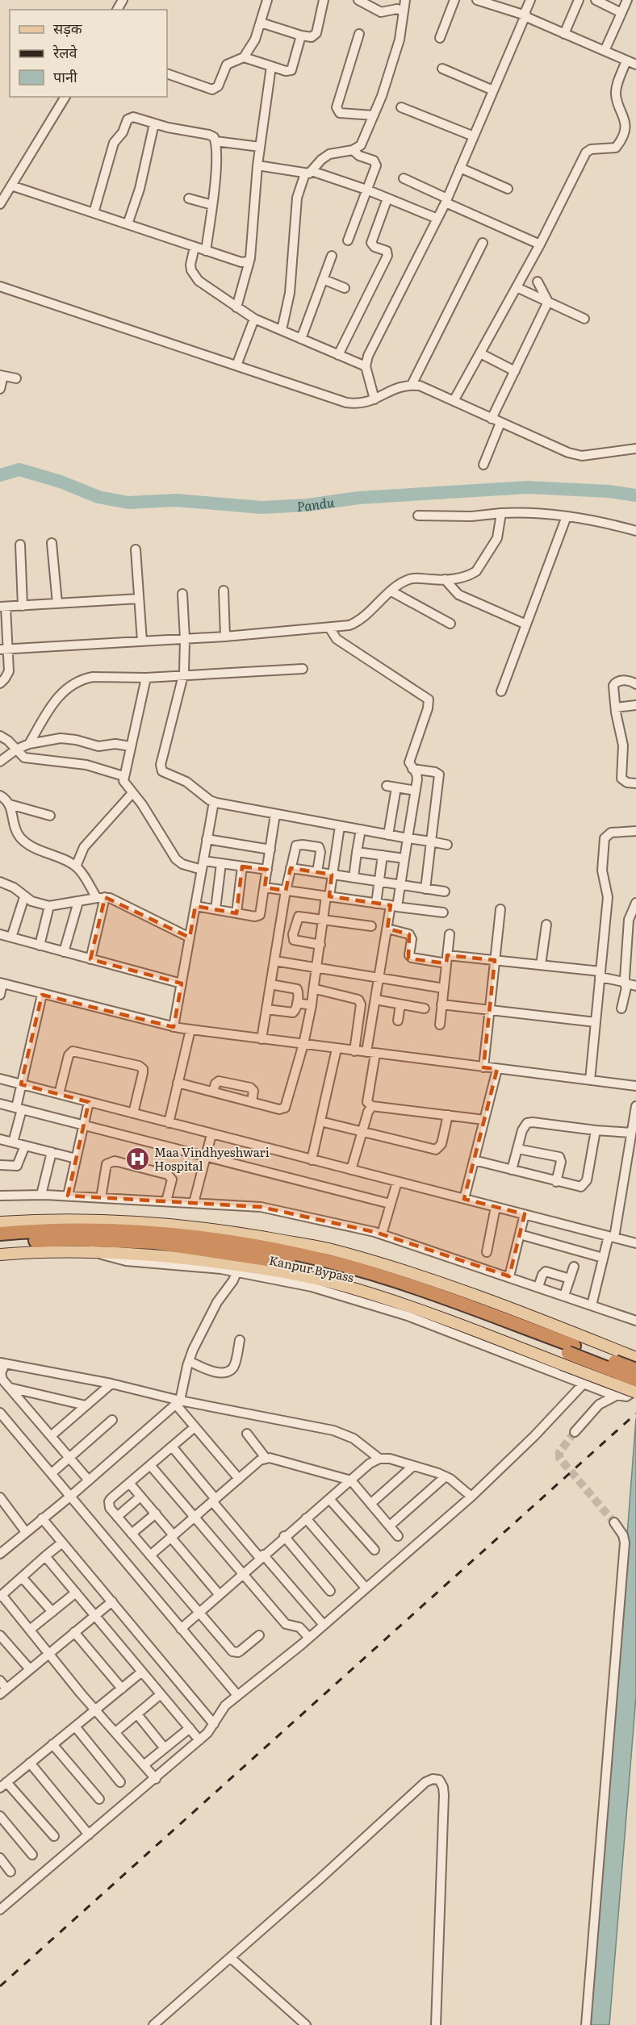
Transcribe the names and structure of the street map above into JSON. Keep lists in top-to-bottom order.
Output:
{
  "streets": {
    "highway": ["Kanpur Bypass"]
  },
  "water": ["Pandu"],
  "places": {
    "hospital": ["Maa Vindhyeshwari Hospital"]
  },
  "legend": ["सड़क", "रेलवे", "पानी"]
}
